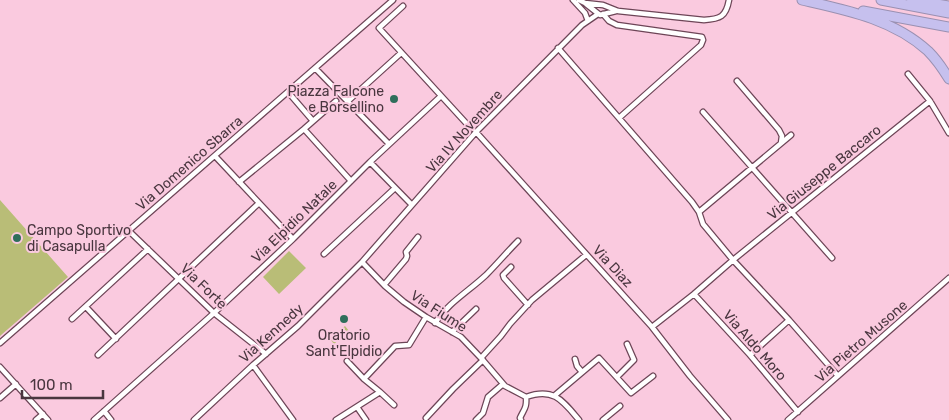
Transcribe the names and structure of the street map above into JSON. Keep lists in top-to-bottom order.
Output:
{
  "streets": {
    "street": [
      "Via IV Novembre",
      "Via Domenico Sbarra",
      "Via Giuseppe Baccaro",
      "Via Elpidio Natale",
      "Via Diaz",
      "Via Forte",
      "Via Fiume",
      "Via Kennedy",
      "Via Pietro Musone",
      "Via Aldo Moro"
    ]
  },
  "crossings": [
    ["Via IV Novembre", "Via Diaz"],
    ["Via IV Novembre", "Via Fiume"],
    ["Via IV Novembre", "Via Kennedy"],
    ["Via Domenico Sbarra", "Via Forte"],
    ["Via Giuseppe Baccaro", "Via Diaz"],
    ["Via Giuseppe Baccaro", "Via Aldo Moro"],
    ["Via Elpidio Natale", "Via Forte"],
    ["Via Forte", "Via Kennedy"],
    ["Via Fiume", "Via Kennedy"],
    ["Via Pietro Musone", "Via Aldo Moro"]
  ],
  "places": ["Piazza Falcone e Borsellino", "Campo Sportivo di Casapulla", "Oratorio Sant'Elpidio"],
  "scale_bar": "100 m"
}
